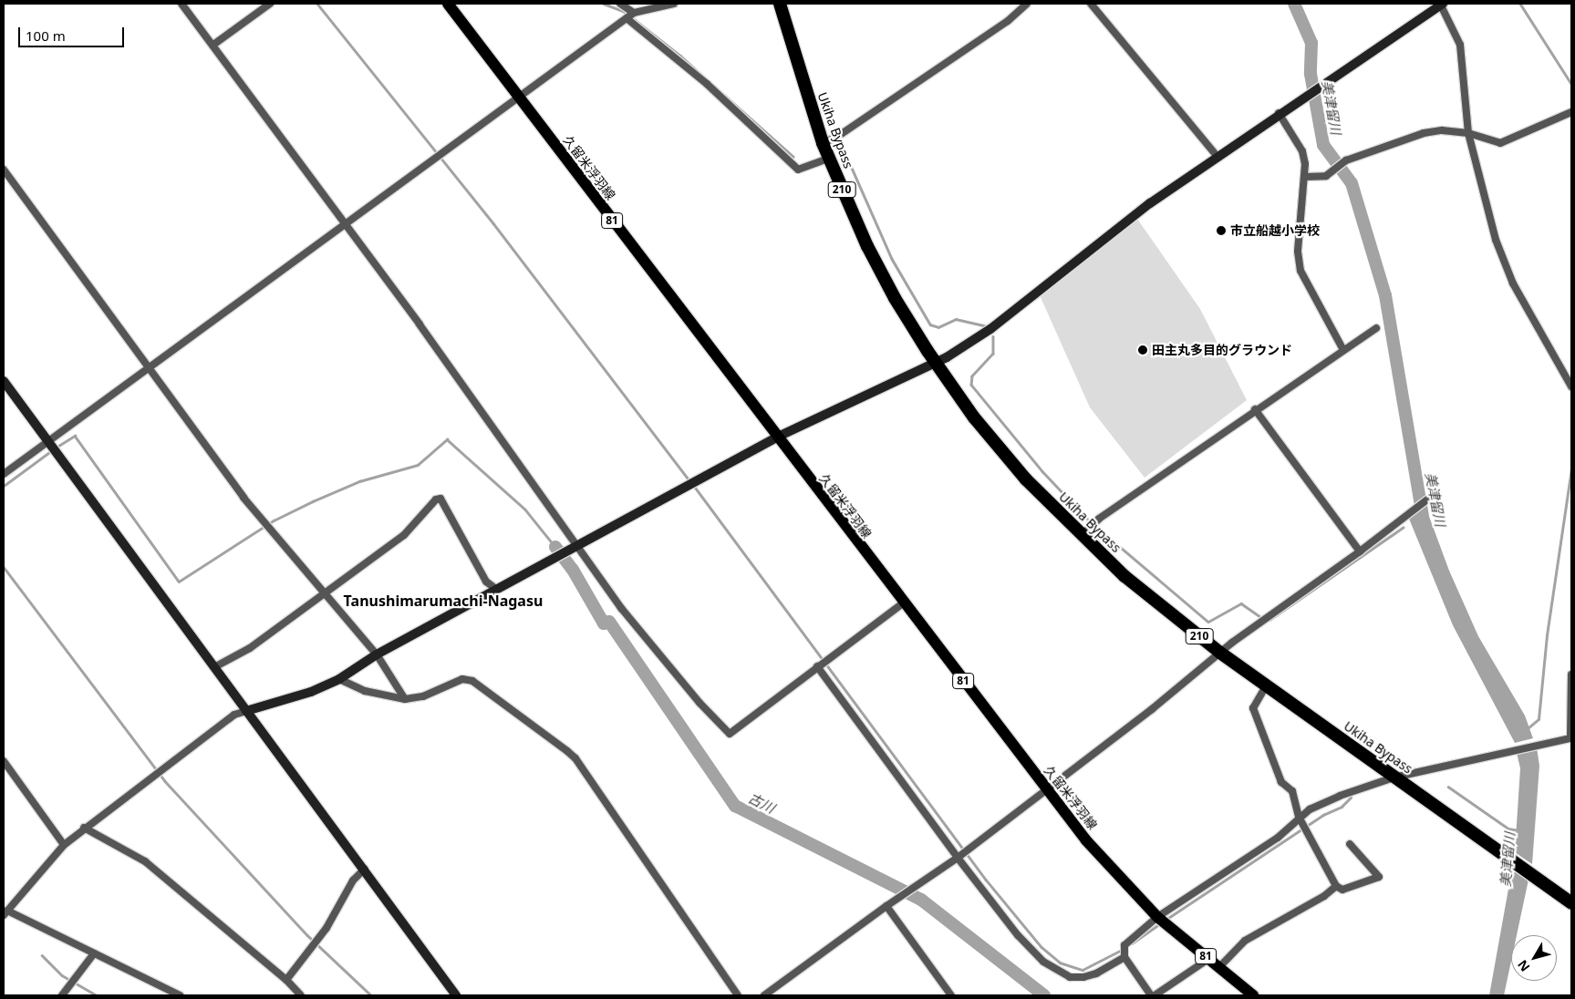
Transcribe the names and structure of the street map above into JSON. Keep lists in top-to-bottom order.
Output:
{
  "streets": {
    "highway": ["Ukiha Bypass", "210"],
    "main road": ["久留米浮羽線", "81"]
  },
  "districts": ["Tanushimarumachi-Nagasu"],
  "water": ["美津留川", "古川"],
  "places": ["市立船越小学校", "田主丸多目的グラウンド"],
  "scale_bar": "100 m",
  "north": "bottom left"
}
